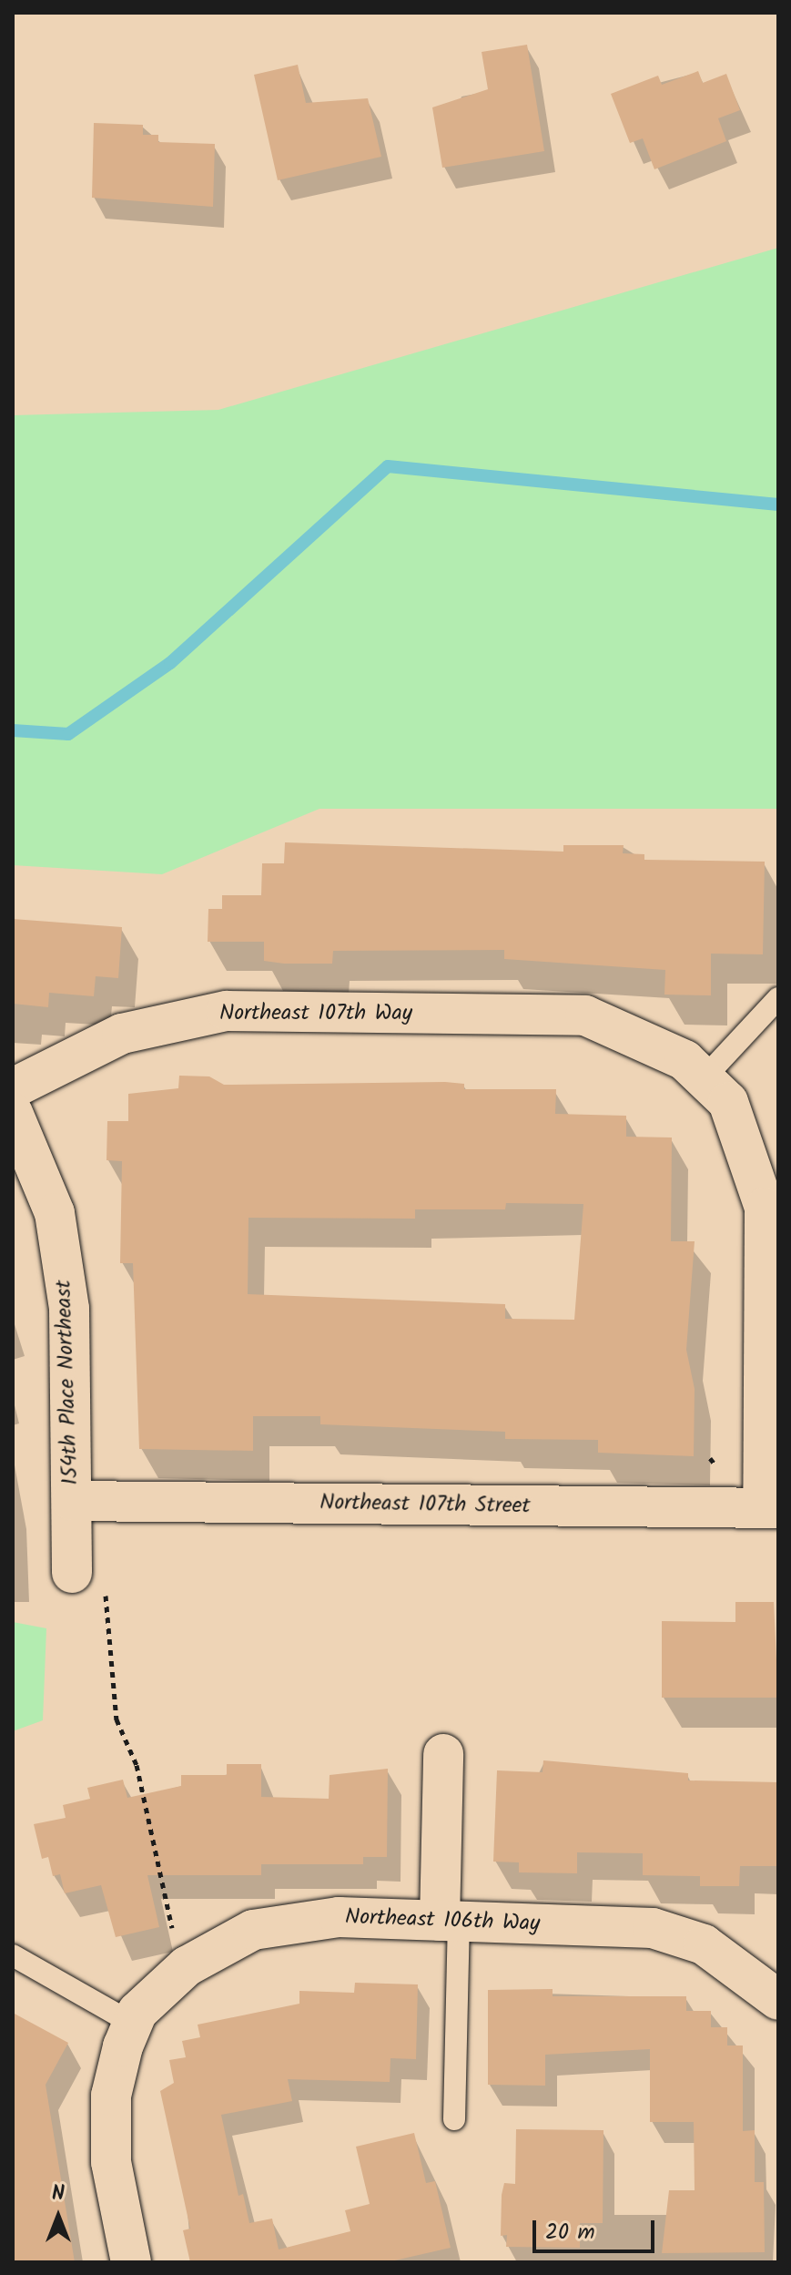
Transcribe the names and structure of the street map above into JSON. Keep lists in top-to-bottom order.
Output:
{
  "streets": {
    "street": [
      "Northeast 107th Way",
      "154th Place Northeast",
      "Northeast 107th Street",
      "Northeast 106th Way"
    ]
  },
  "crossings": [
    ["154th Place Northeast", "Northeast 107th Street"]
  ],
  "scale_bar": "20 m",
  "north": "top"
}
